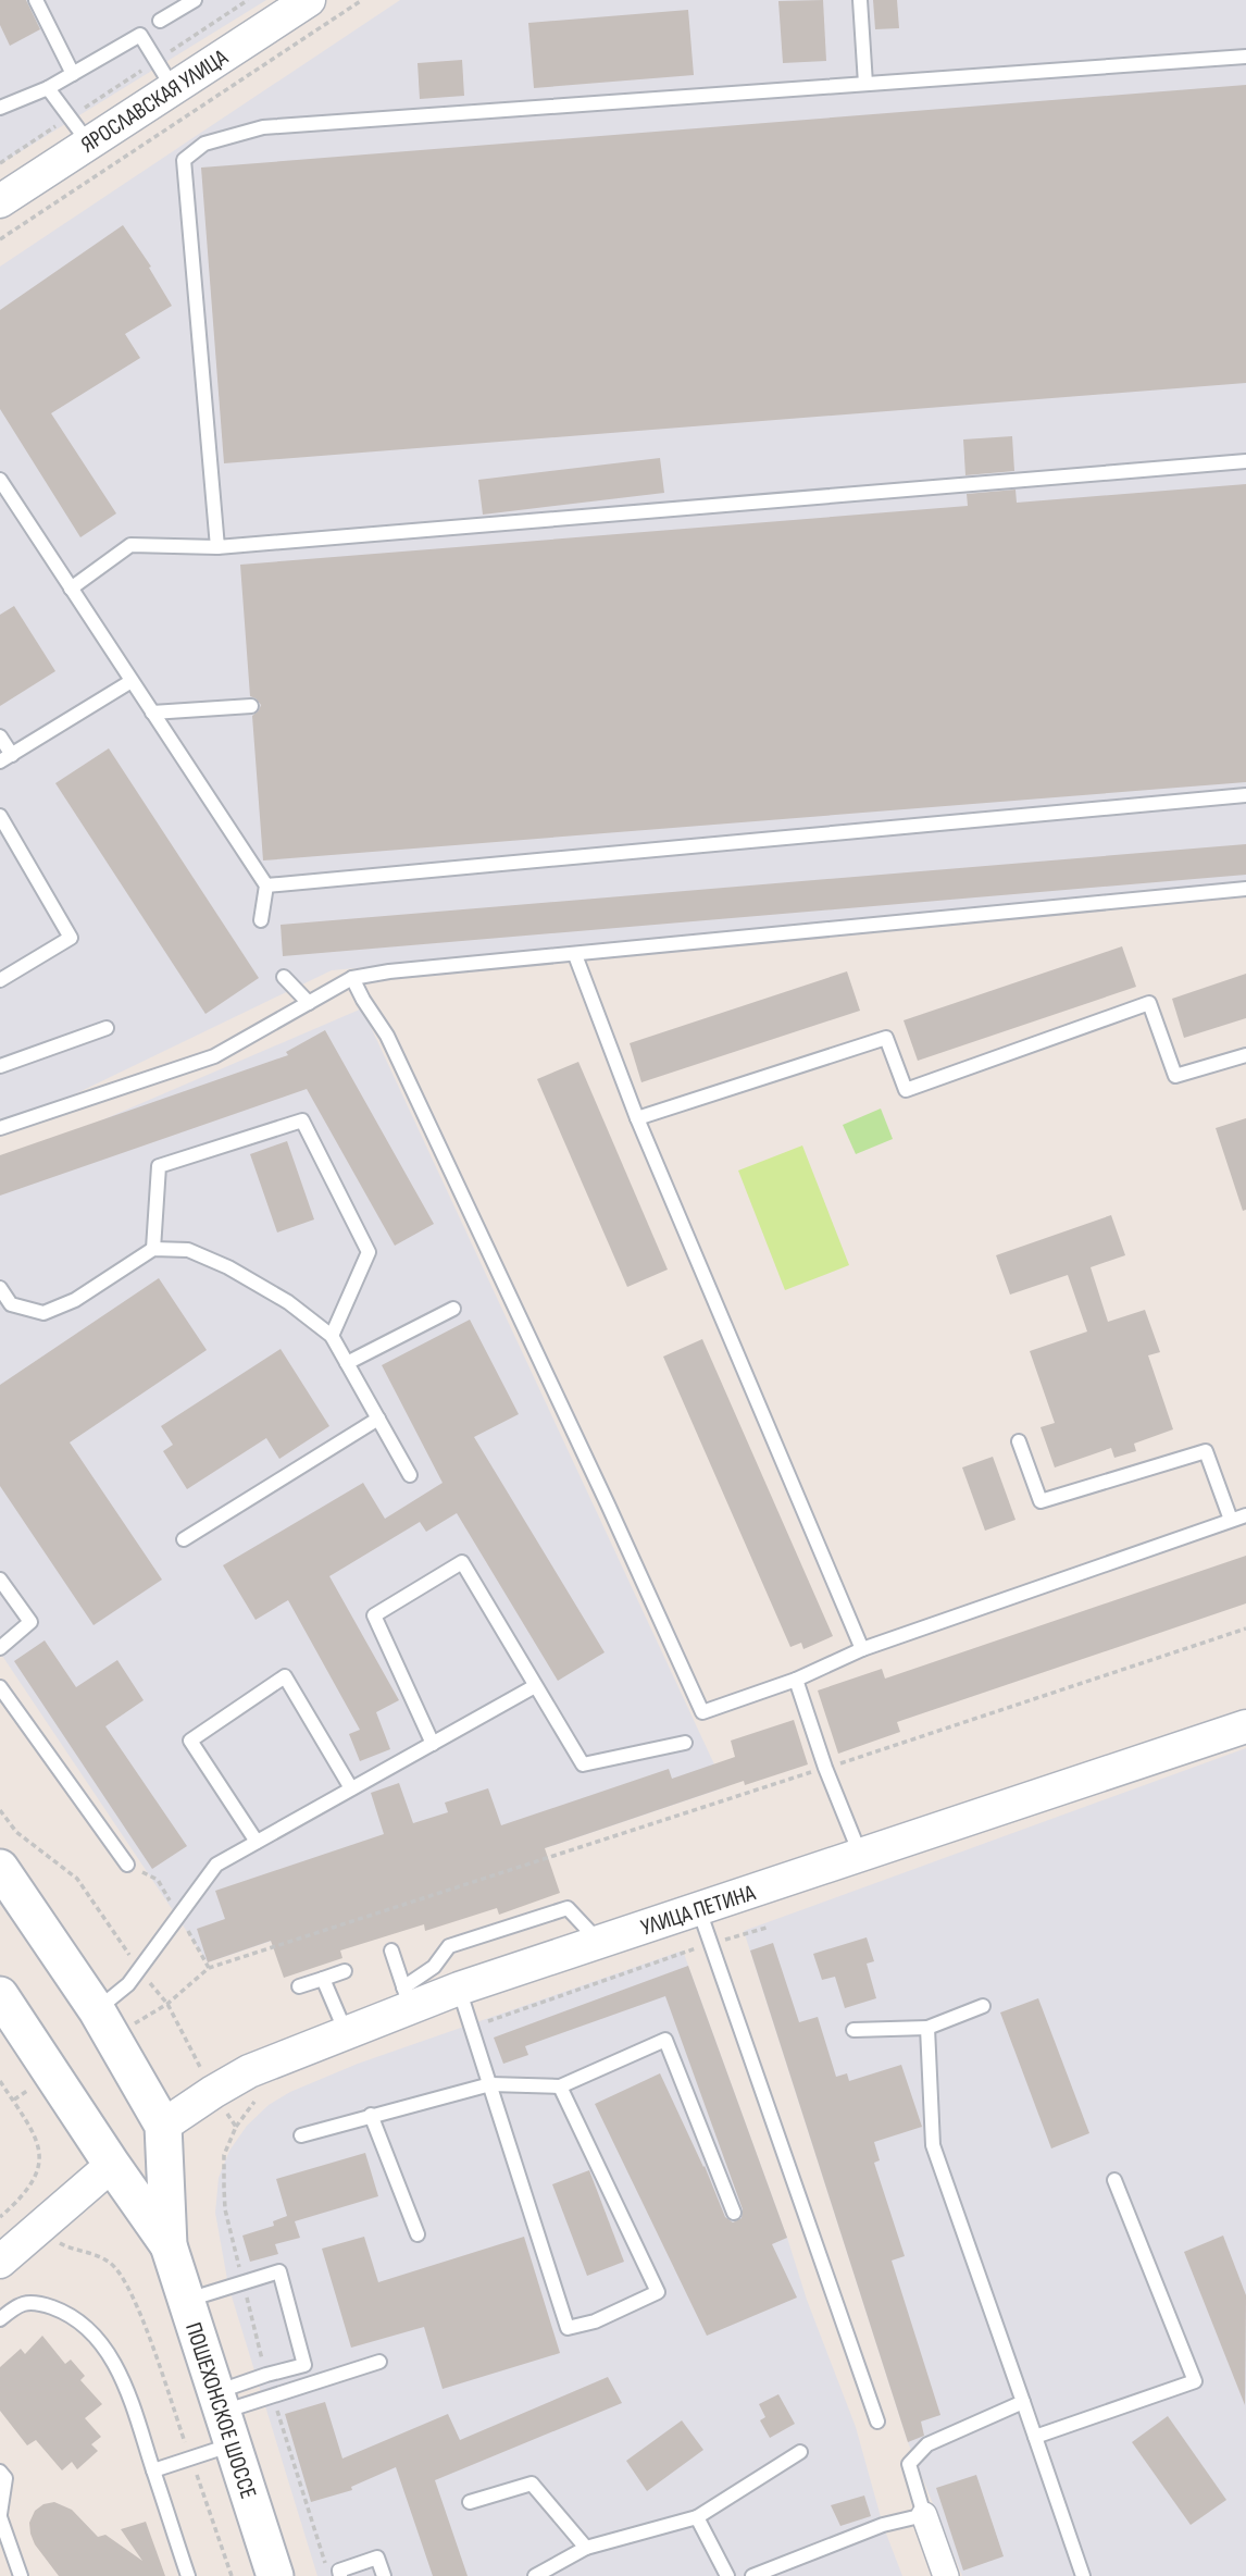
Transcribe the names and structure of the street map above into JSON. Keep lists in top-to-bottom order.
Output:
{
  "streets": {
    "main road": ["ПОШЕХОНСКОЕ ШОССЕ"],
    "street": ["ЯРОСЛАВСКАЯ УЛИЦА", "УЛИЦА ПЕТИНА"]
  },
  "crossings": [
    ["УЛИЦА ПЕТИНА", "ПОШЕХОНСКОЕ ШОССЕ"]
  ]
}
